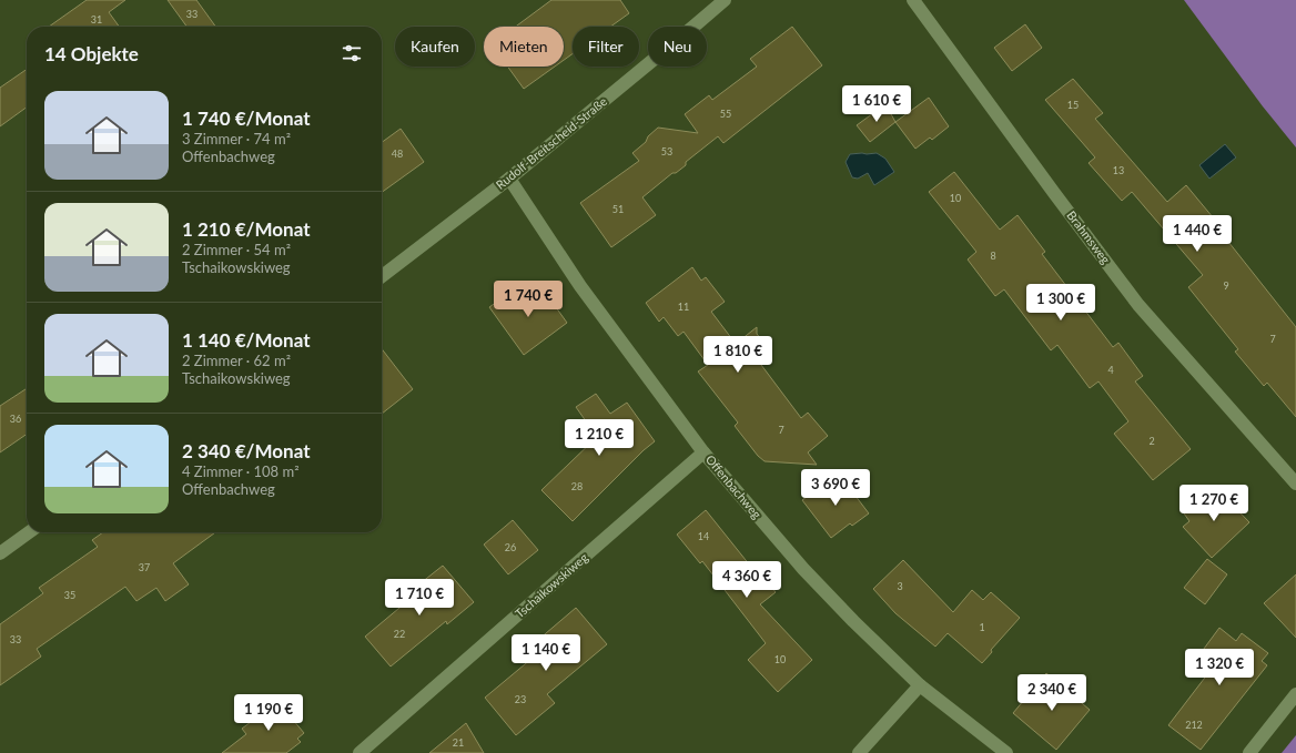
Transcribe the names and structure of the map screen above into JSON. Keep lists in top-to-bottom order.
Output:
{
  "streets": {
    "street": [
      "Rudolf-Breitscheid-Straße",
      "Brahmsweg",
      "Offenbachweg",
      "Tschaikowskiweg"
    ]
  },
  "crossings": [
    ["Rudolf-Breitscheid-Straße", "Offenbachweg"],
    ["Offenbachweg", "Tschaikowskiweg"]
  ],
  "house_numbers": [
    "33",
    "31",
    "15",
    "55",
    "53",
    "48",
    "13",
    "10",
    "51",
    "8",
    "9",
    "11",
    "7",
    "4",
    "36",
    "7",
    "2",
    "28",
    "14",
    "26",
    "37",
    "3",
    "35",
    "1",
    "22",
    "33",
    "10",
    "23",
    "212",
    "21"
  ],
  "page": {
    "chip": [
      "Kaufen",
      "Mieten",
      "Filter",
      "Neu"
    ],
    "heading": "14 Objekte",
    "list": [
      {
        "name": "1 740 €/Monat",
        "note": "3 Zimmer · 74 m² · Offenbachweg"
      },
      {
        "name": "1 210 €/Monat",
        "note": "2 Zimmer · 54 m² · Tschaikowskiweg"
      },
      {
        "name": "1 140 €/Monat",
        "note": "2 Zimmer · 62 m² · Tschaikowskiweg"
      },
      {
        "name": "2 340 €/Monat",
        "note": "4 Zimmer · 108 m² · Offenbachweg"
      }
    ],
    "price": [
      "1 610 €",
      "1 440 €",
      "1 740 €",
      "1 300 €",
      "1 810 €",
      "1 210 €",
      "3 690 €",
      "1 270 €",
      "4 360 €",
      "1 710 €",
      "1 140 €",
      "1 320 €",
      "2 340 €",
      "1 190 €"
    ]
  }
}
